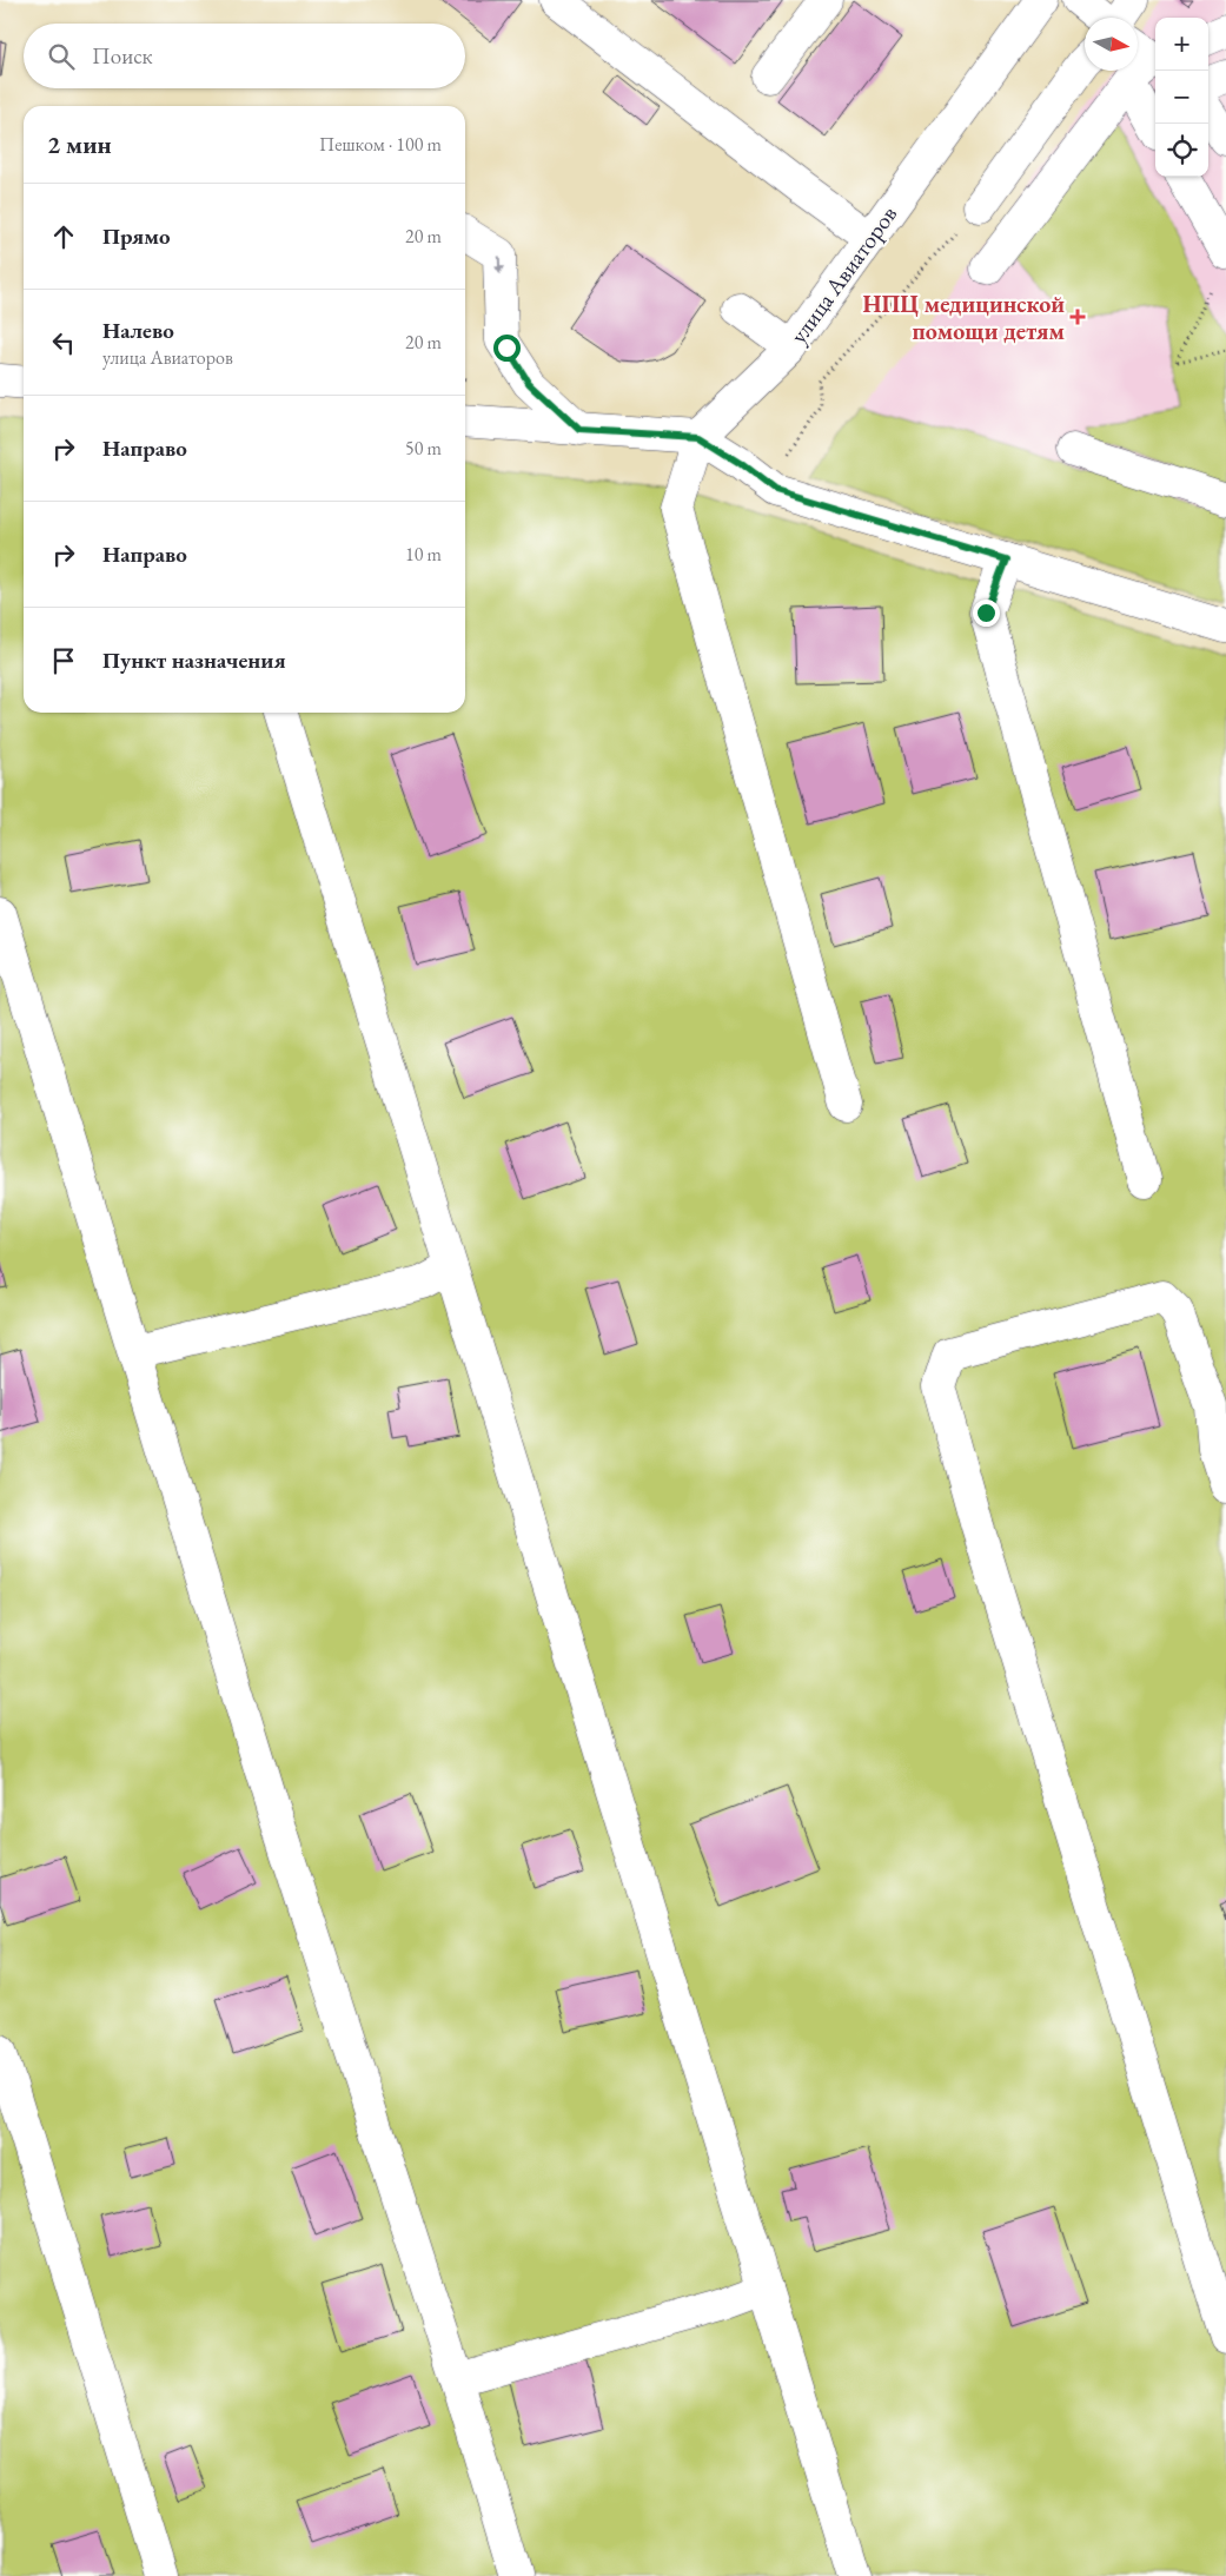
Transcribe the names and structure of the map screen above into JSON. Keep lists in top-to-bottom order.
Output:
{
  "streets": {
    "street": ["улица Авиаторов"]
  },
  "places": {
    "health": ["НПЦ медицинской помощи детям"]
  },
  "north": "right",
  "page": {
    "map_buttons": ["+", "−"],
    "search": "Поиск",
    "heading": ["2 мин", "Пешком · 100 m"],
    "list": [
      ["Прямо", "20 m"],
      ["Налево", "улица Авиаторов", "20 m"],
      ["Направо", "50 m"],
      ["Направо", "10 m"],
      "Пункт назначения"
    ]
  }
}
